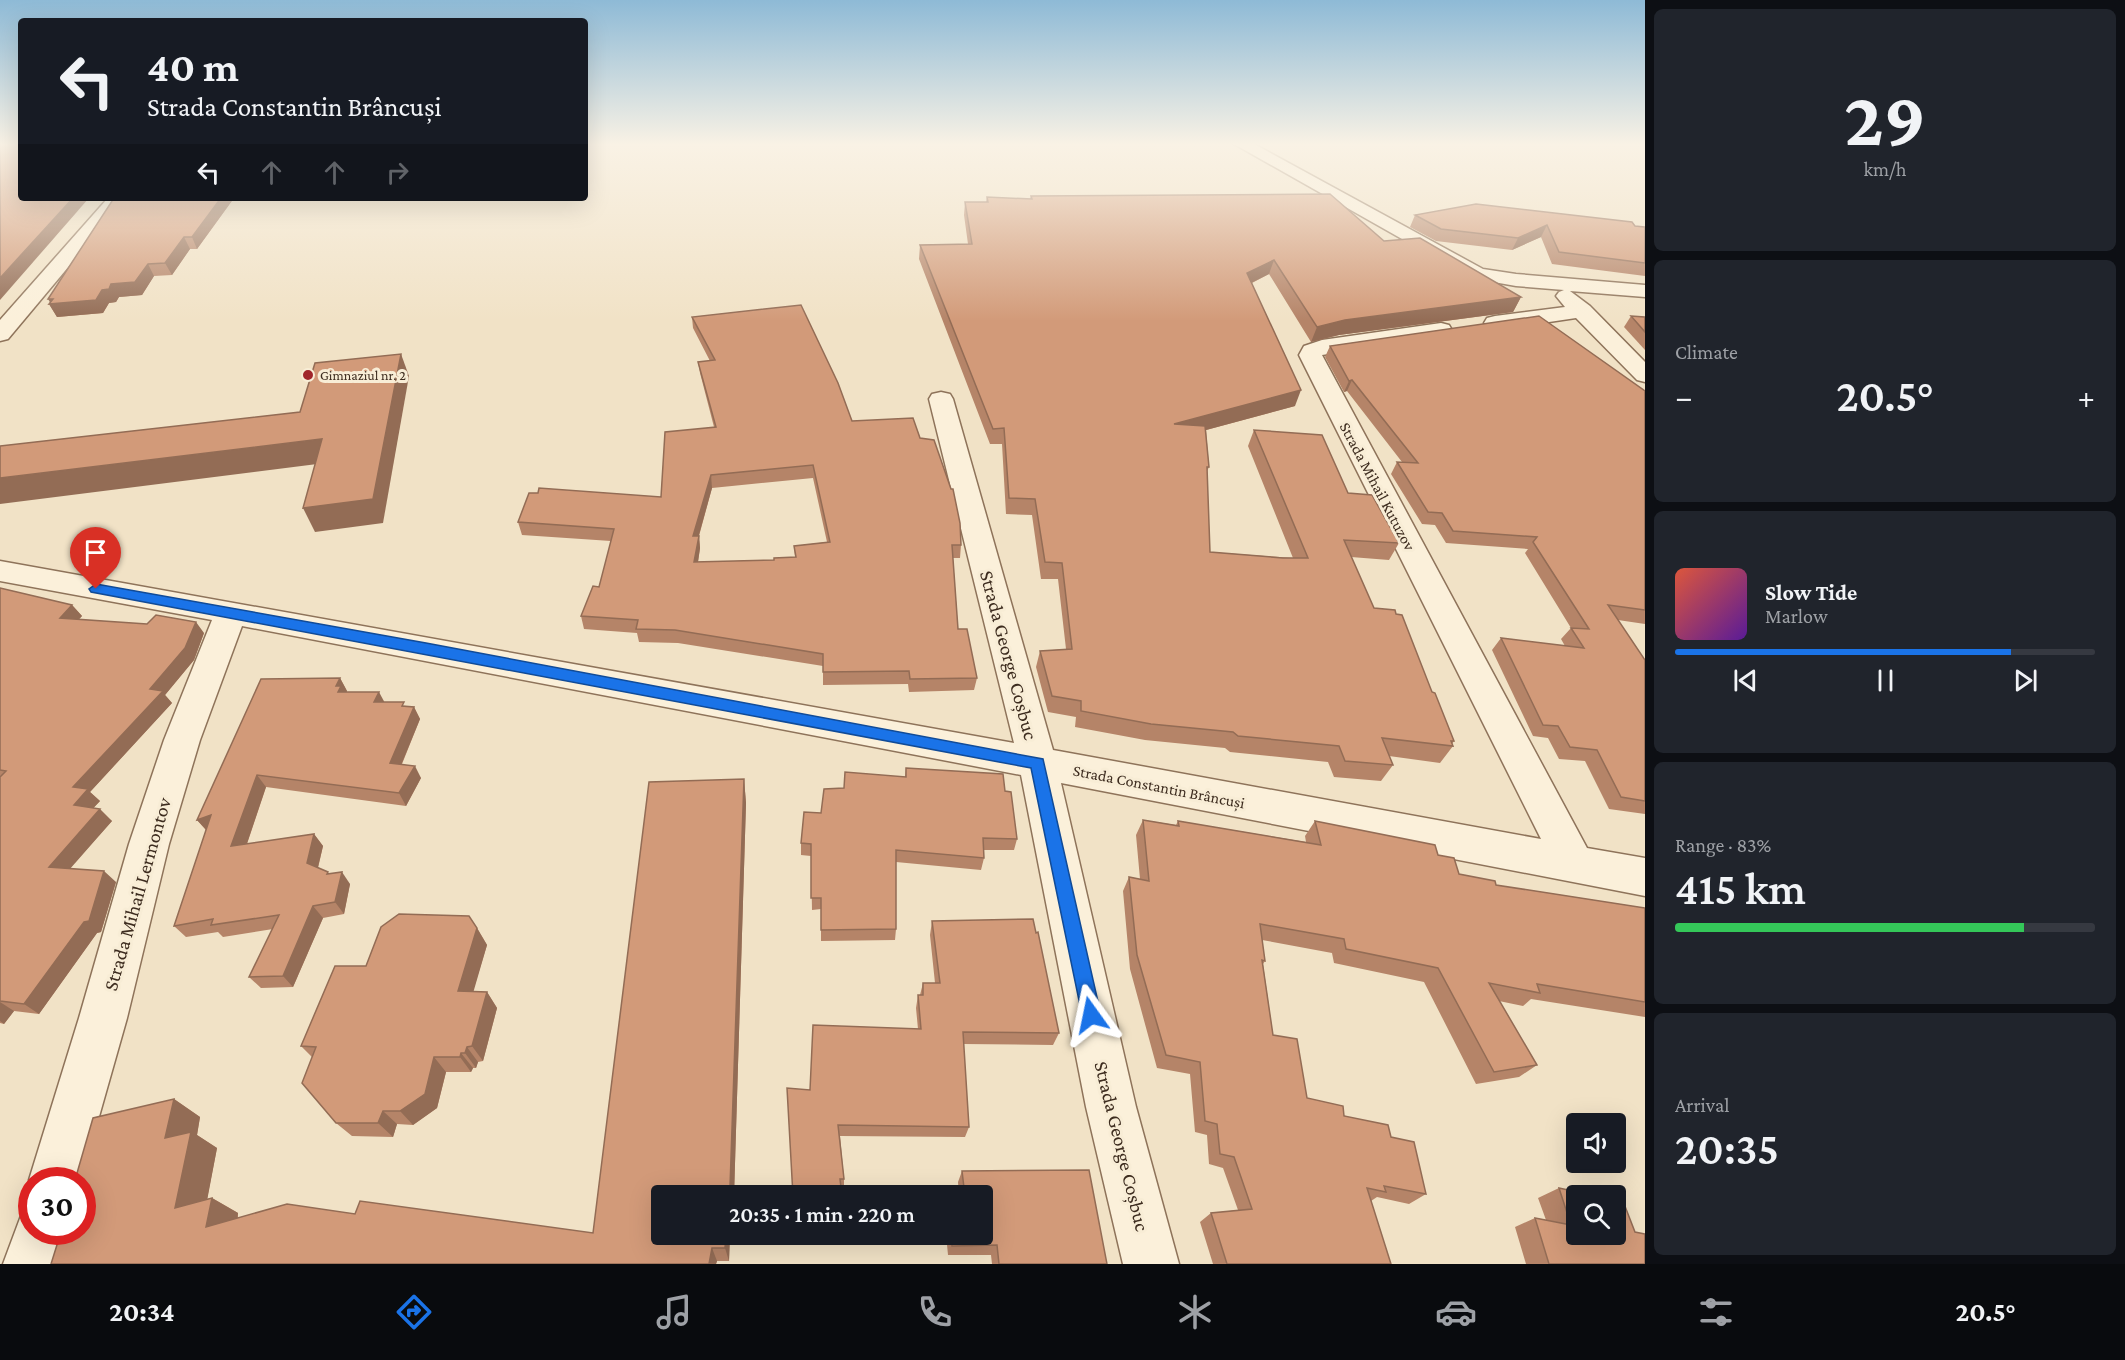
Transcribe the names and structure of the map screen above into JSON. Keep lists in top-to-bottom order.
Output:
{
  "streets": {
    "street": [
      "Strada Mihail Kutuzov",
      "Strada George Coșbuc",
      "Strada Constantin Brâncuși",
      "Strada Mihail Lermontov"
    ]
  },
  "crossings": [
    ["Strada Mihail Kutuzov", "Strada Constantin Brâncuși"],
    ["Strada George Coșbuc", "Strada Constantin Brâncuși"],
    ["Strada Constantin Brâncuși", "Strada Mihail Lermontov"]
  ],
  "places": ["Gimnaziul nr. 2"],
  "page": {
    "tile": [
      ["29", "km/h"],
      "Climate",
      ["Range · 83%", "415 km"],
      ["Arrival", "20:35"]
    ],
    "turn": ["40 m", "Strada Constantin Brâncuși"],
    "heat": ["−", "20.5°", "+"],
    "song": ["Slow Tide", "Marlow"],
    "limit": "30",
    "trip": "20:35 · 1 min · 220 m",
    "tabs": ["20:34", "20.5°"]
  }
}
